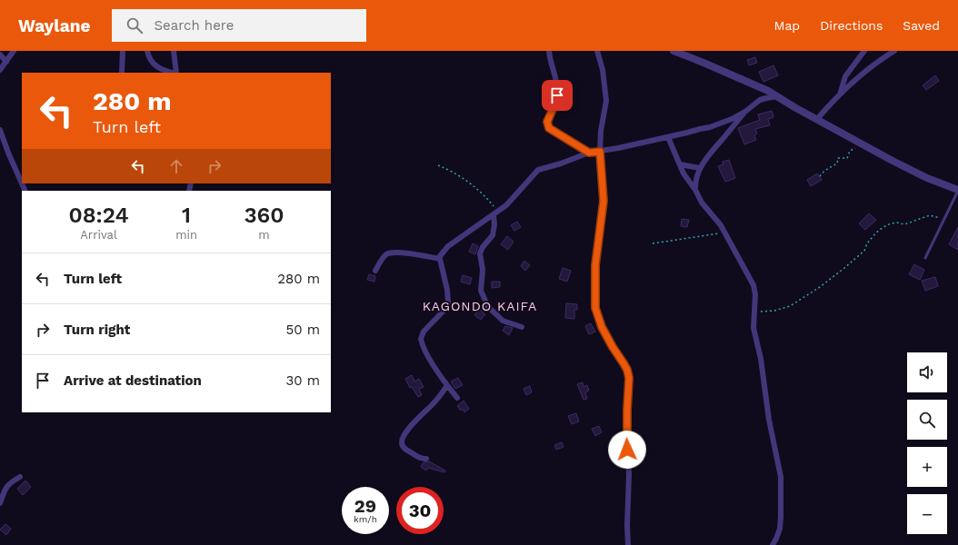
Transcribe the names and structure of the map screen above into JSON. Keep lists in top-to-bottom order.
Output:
{
  "districts": ["KAGONDO KAIFA"],
  "page": {
    "header": "Waylane",
    "search": "Search here",
    "nav": ["Map", "Directions", "Saved"],
    "turn": ["280 m", "Turn left"],
    "eta": [
      "08:24",
      "Arrival",
      "1",
      "min",
      "360",
      "m"
    ],
    "list": [
      {
        "name": "Turn left",
        "value": "280 m"
      },
      {
        "name": "Turn right",
        "value": "50 m"
      },
      {
        "name": "Arrive at destination",
        "value": "30 m"
      }
    ],
    "map_buttons": ["+", "−"],
    "speed": "29 km/h",
    "limit": "30"
  }
}
